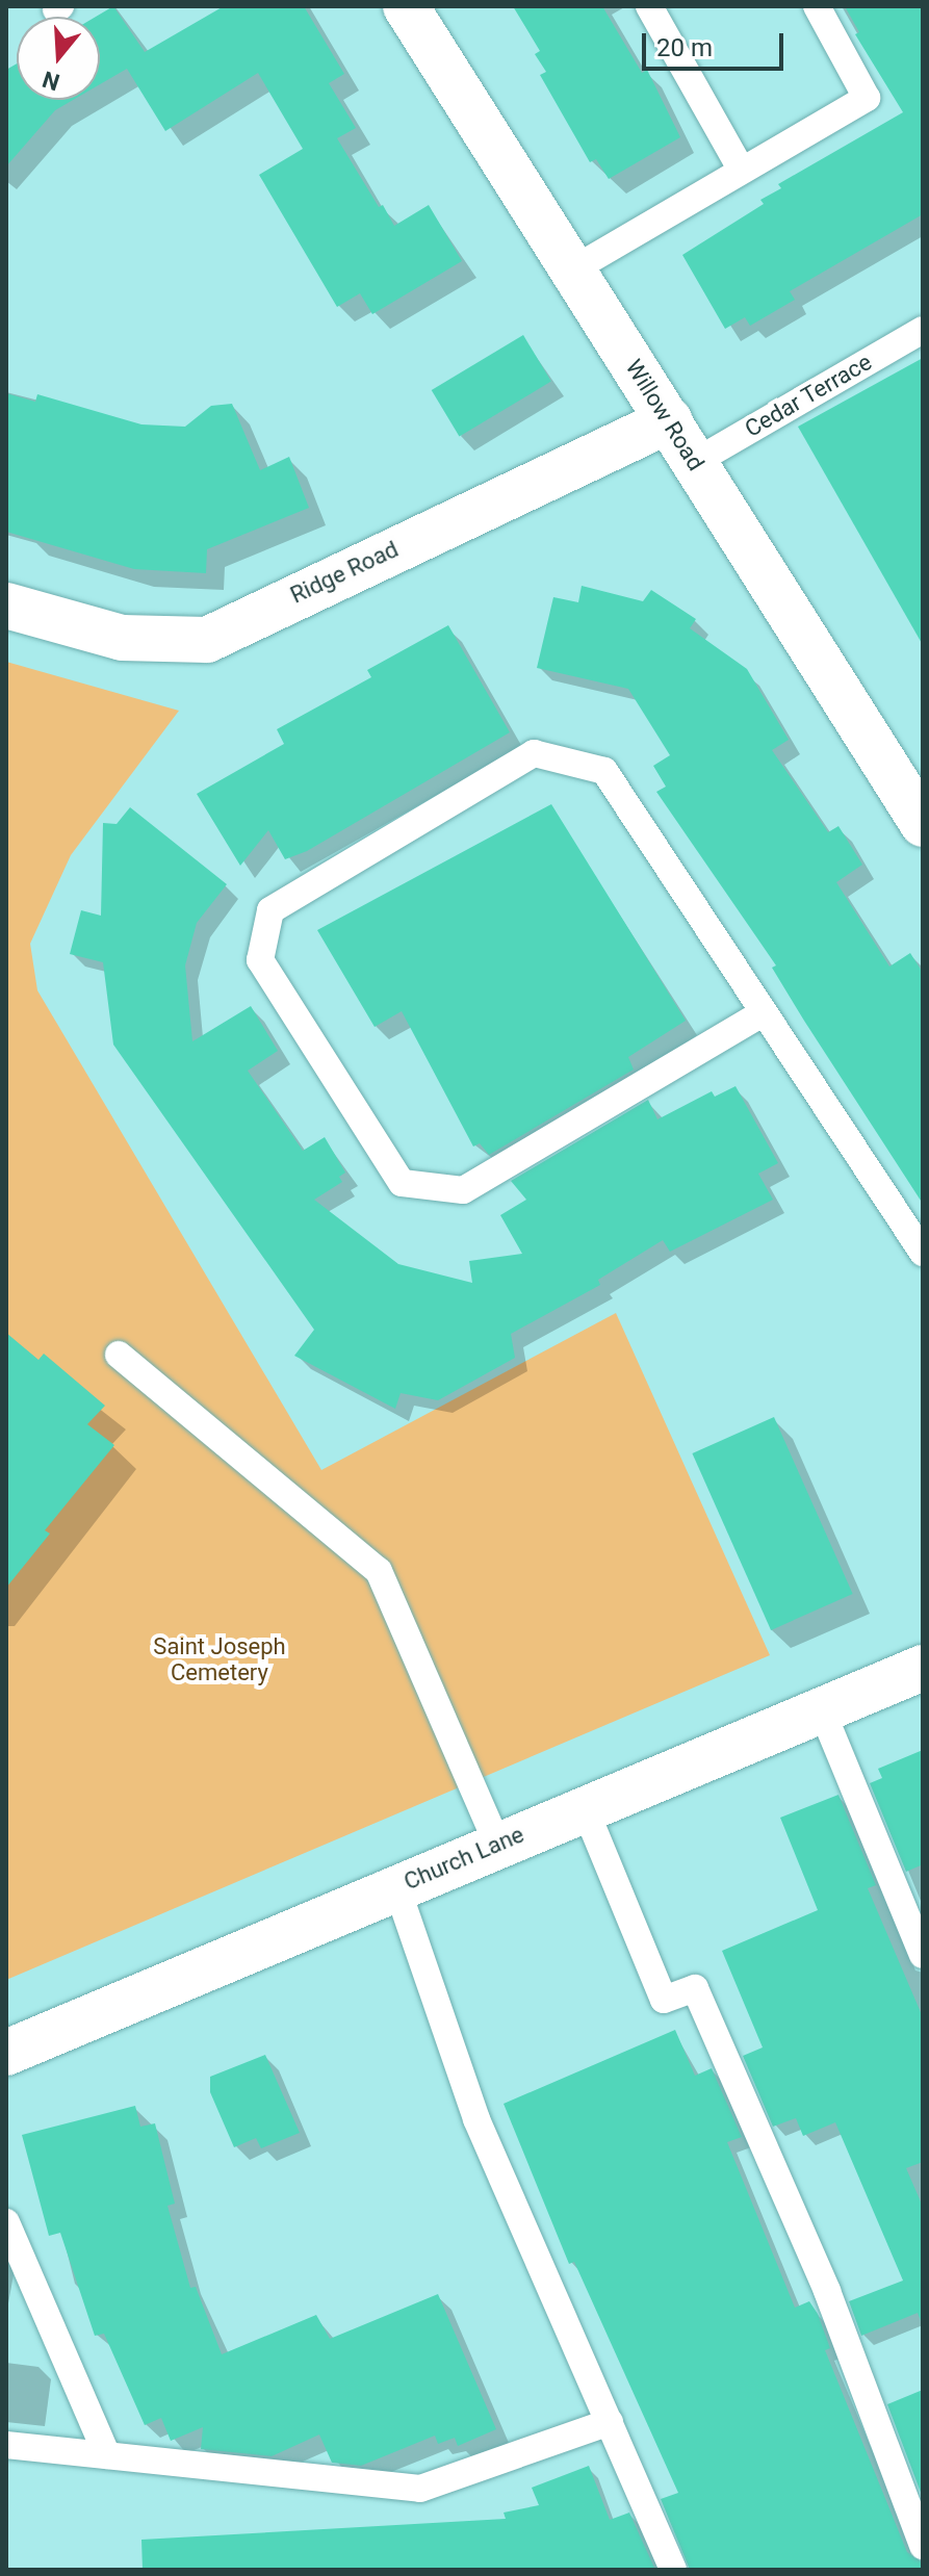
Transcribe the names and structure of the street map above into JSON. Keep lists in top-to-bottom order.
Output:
{
  "streets": {
    "street": ["Willow Road", "Ridge Road", "Church Lane"],
    "lane": ["Cedar Terrace"]
  },
  "crossings": [
    ["Cedar Terrace", "Willow Road"],
    ["Willow Road", "Ridge Road"]
  ],
  "parks": ["Saint Joseph Cemetery"],
  "scale_bar": "20 m",
  "north": "bottom"
}
